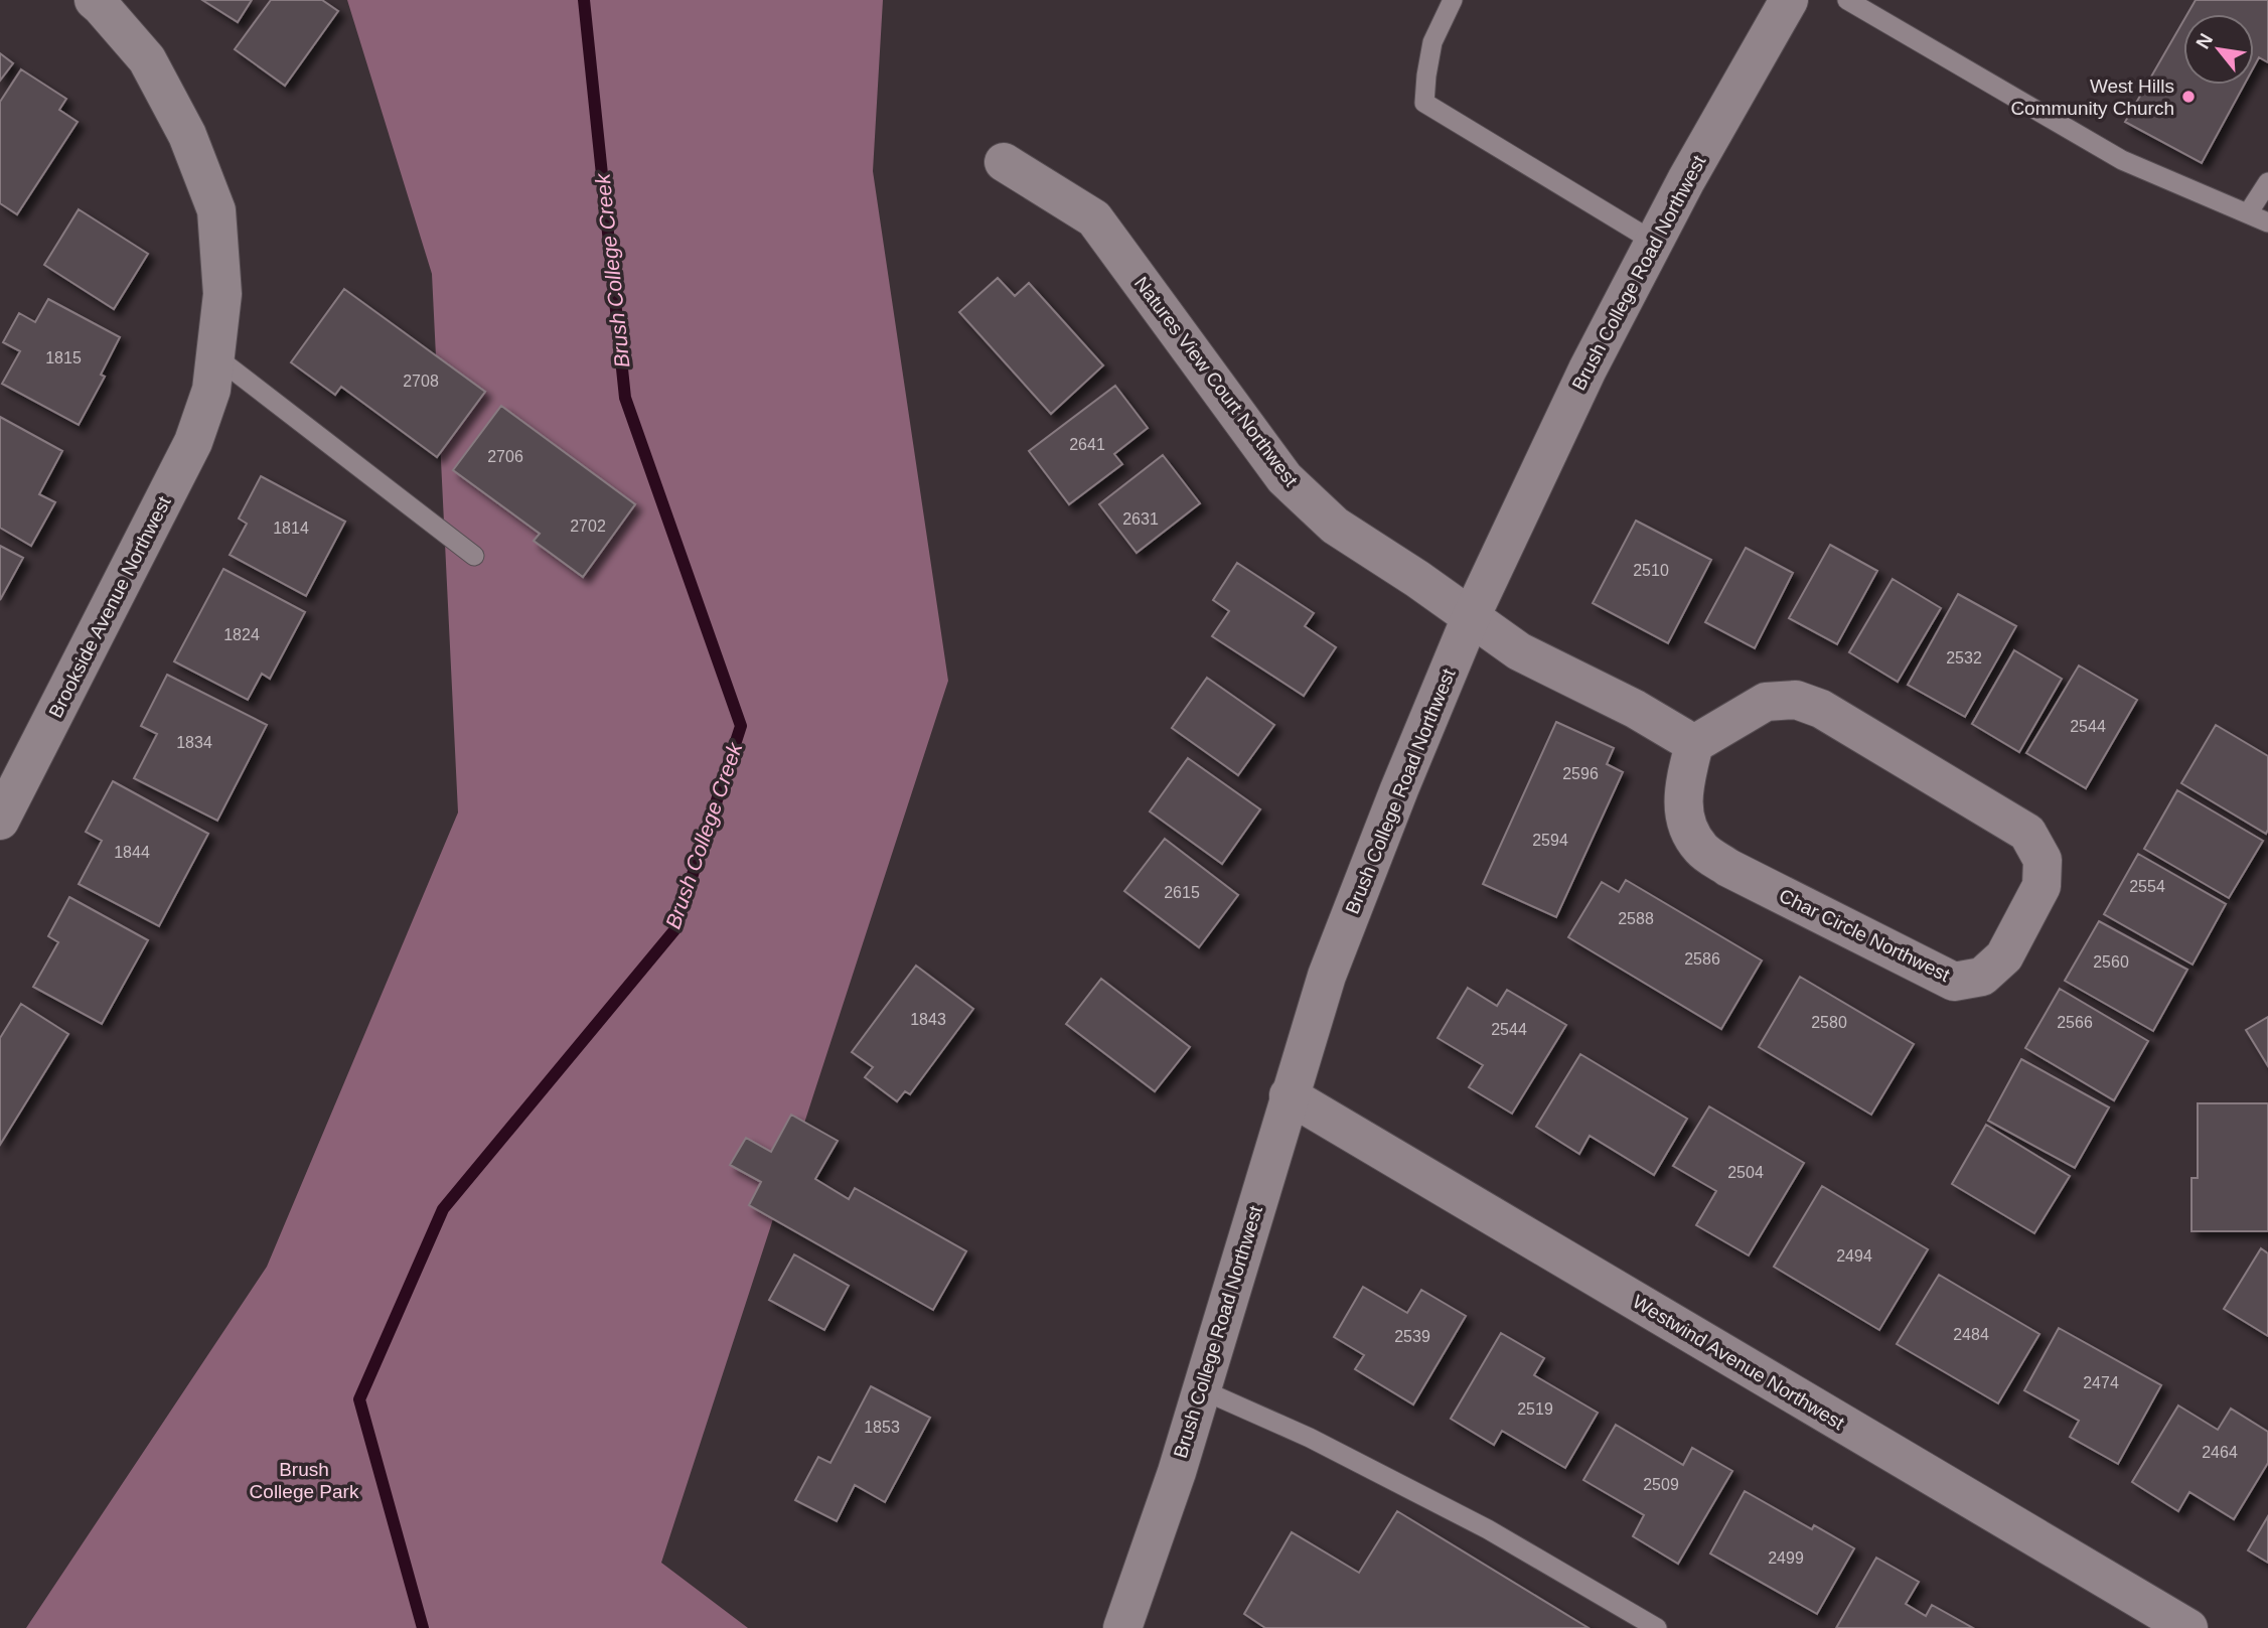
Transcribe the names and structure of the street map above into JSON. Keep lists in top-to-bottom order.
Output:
{
  "streets": {
    "street": [
      "Brush College Road Northwest",
      "Natures View Court Northwest",
      "Brookside Avenue Northwest",
      "Char Circle Northwest",
      "Westwind Avenue Northwest"
    ]
  },
  "crossings": [
    ["Brush College Road Northwest", "Natures View Court Northwest"],
    ["Brush College Road Northwest", "Westwind Avenue Northwest"]
  ],
  "water": ["Brush College Creek"],
  "parks": ["Brush College Park"],
  "places": ["West Hills Community Church"],
  "house_numbers": [
    "1815",
    "2708",
    "2641",
    "2706",
    "2631",
    "2702",
    "1814",
    "2510",
    "1824",
    "2532",
    "2544",
    "1834",
    "2596",
    "2594",
    "1844",
    "2554",
    "2615",
    "2588",
    "2586",
    "2560",
    "1843",
    "2580",
    "2566",
    "2544",
    "2504",
    "2494",
    "2484",
    "2539",
    "2474",
    "2519",
    "1853",
    "2464",
    "2509",
    "2499"
  ],
  "north": "top left"
}
